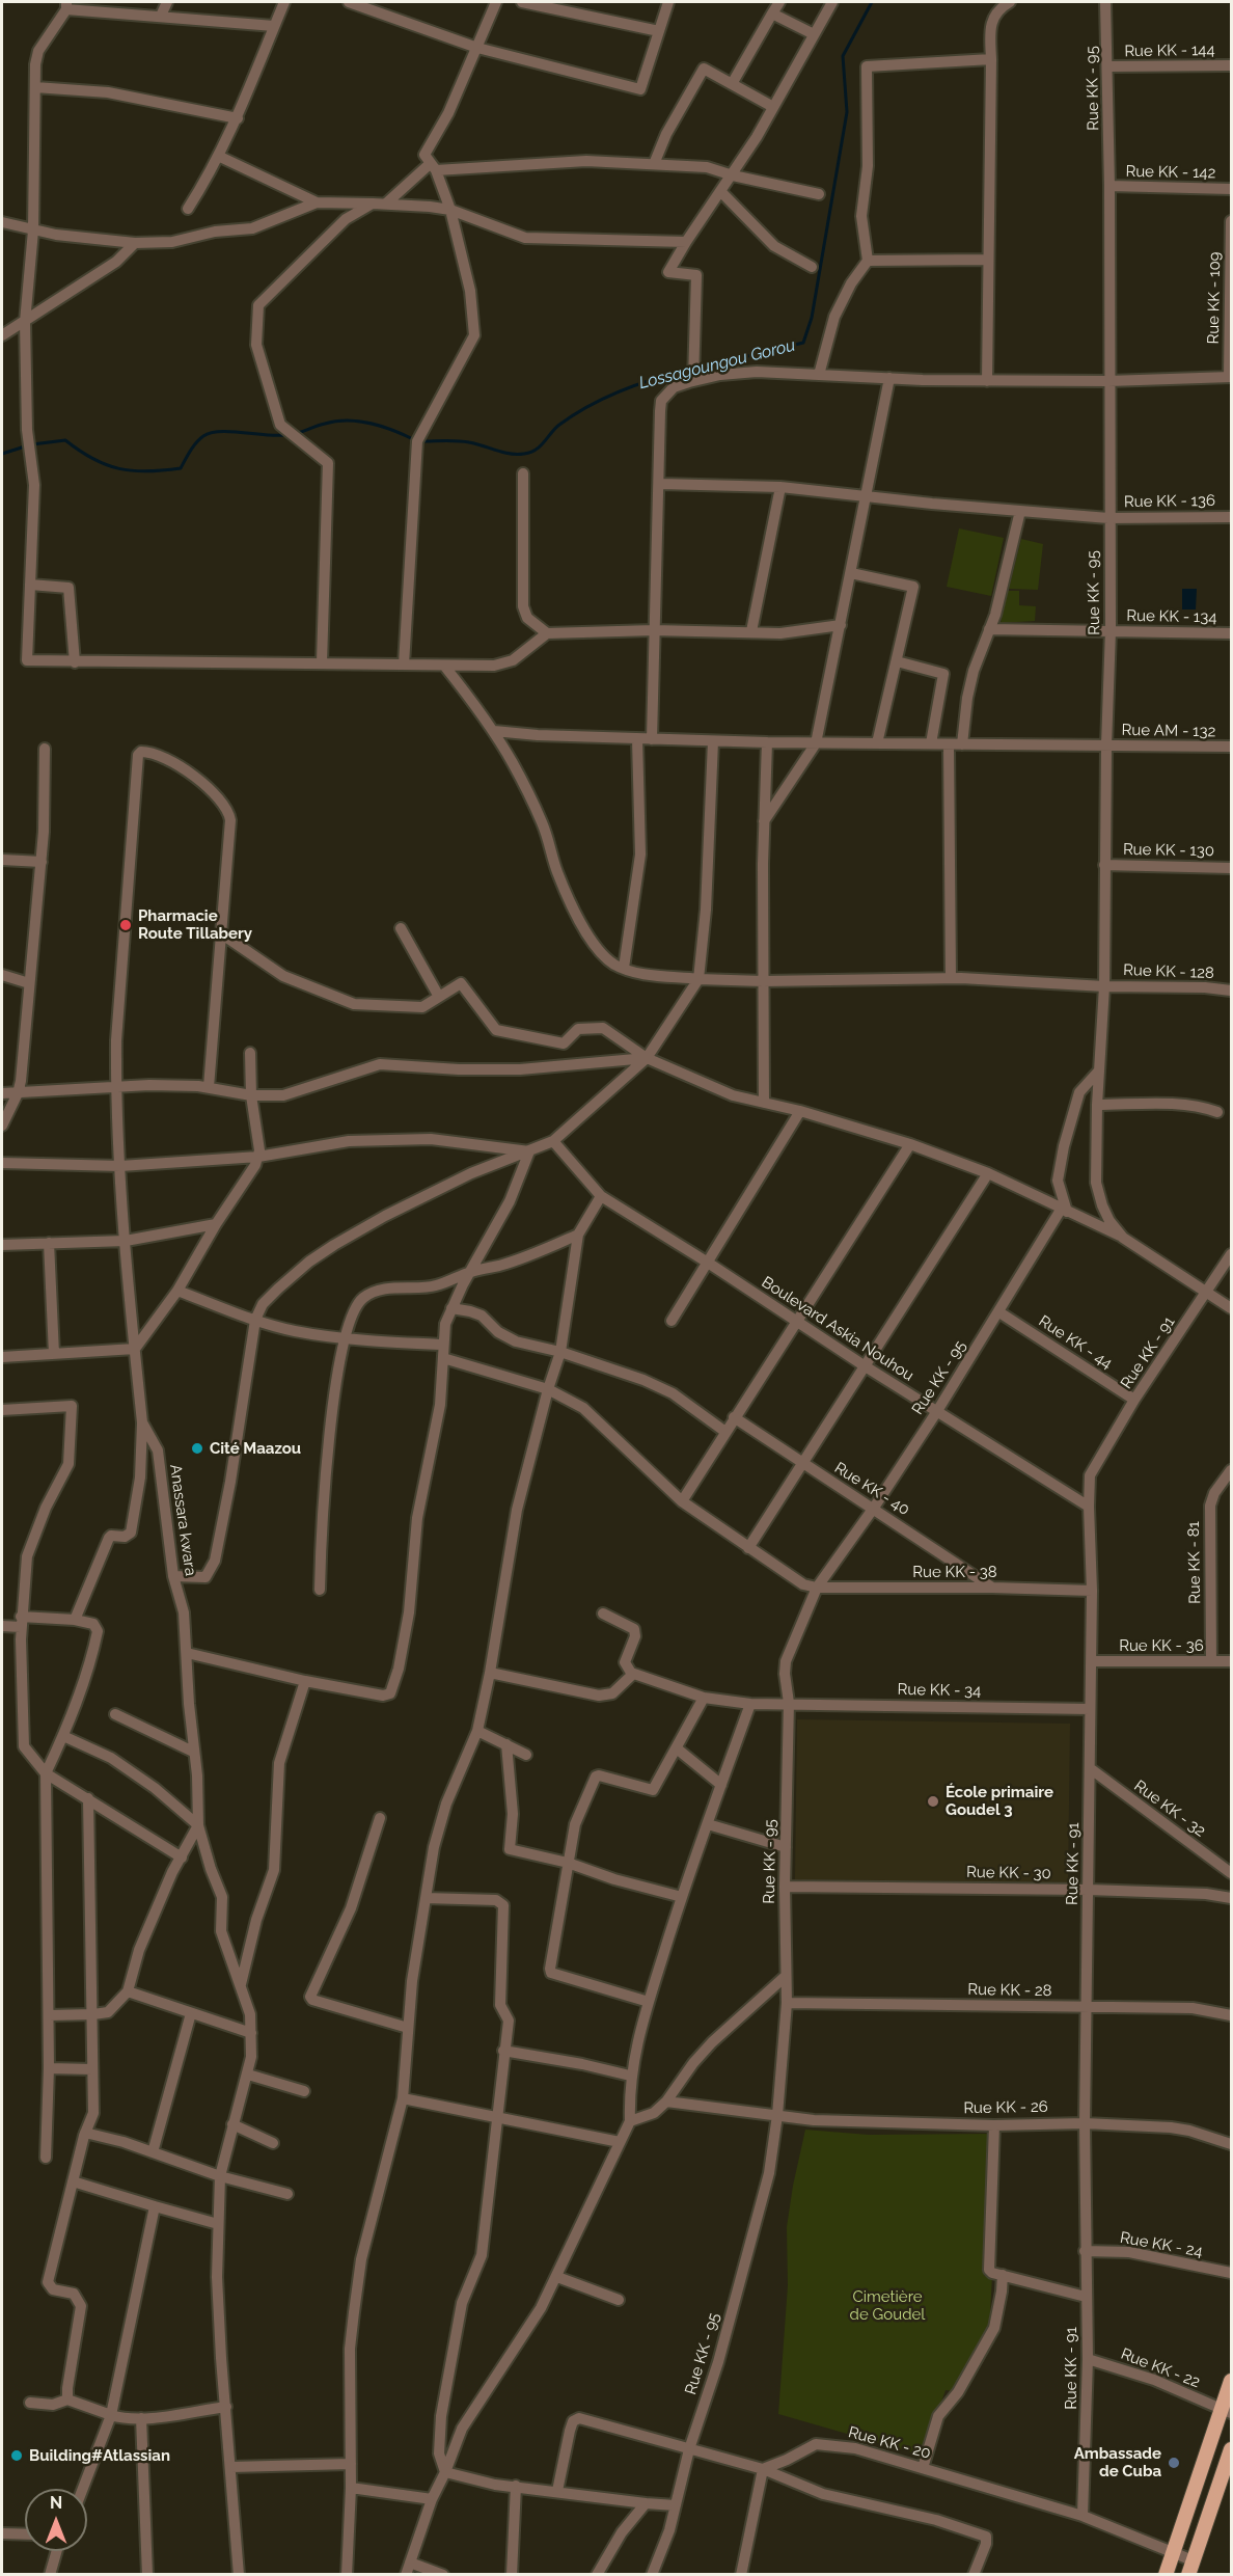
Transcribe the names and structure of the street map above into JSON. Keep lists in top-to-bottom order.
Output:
{
  "streets": {
    "street": [
      "Rue KK - 144",
      "Rue KK - 95",
      "Rue KK - 142",
      "Rue KK - 109",
      "Rue KK - 136",
      "Rue KK - 134",
      "Rue AM - 132",
      "Rue KK - 130",
      "Rue KK - 128",
      "Boulevard Askia Nouhou",
      "Rue KK - 44",
      "Rue KK - 91",
      "Rue KK - 40",
      "Anassara kwara",
      "Rue KK - 81",
      "Rue KK - 38",
      "Rue KK - 36",
      "Rue KK - 34",
      "Rue KK - 32",
      "Rue KK - 30",
      "Rue KK - 28",
      "Rue KK - 26",
      "Rue KK - 24",
      "Rue KK - 22",
      "Rue KK - 20"
    ]
  },
  "crossings": [
    ["Rue KK - 144", "Rue KK - 95"],
    ["Rue KK - 95", "Rue KK - 142"],
    ["Rue KK - 95", "Rue KK - 136"],
    ["Rue KK - 95", "Rue KK - 134"],
    ["Rue KK - 95", "Rue AM - 132"],
    ["Rue KK - 95", "Rue KK - 130"],
    ["Rue KK - 95", "Rue KK - 128"],
    ["Rue KK - 95", "Boulevard Askia Nouhou"],
    ["Rue KK - 95", "Rue KK - 44"],
    ["Rue KK - 95", "Rue KK - 40"],
    ["Rue KK - 95", "Rue KK - 38"],
    ["Rue KK - 95", "Rue KK - 34"],
    ["Rue KK - 95", "Rue KK - 30"],
    ["Rue KK - 95", "Rue KK - 28"],
    ["Rue KK - 95", "Rue KK - 26"],
    ["Boulevard Askia Nouhou", "Rue KK - 91"],
    ["Rue KK - 44", "Rue KK - 91"],
    ["Rue KK - 91", "Rue KK - 38"],
    ["Rue KK - 91", "Rue KK - 36"],
    ["Rue KK - 91", "Rue KK - 34"],
    ["Rue KK - 91", "Rue KK - 32"],
    ["Rue KK - 91", "Rue KK - 30"],
    ["Rue KK - 91", "Rue KK - 28"],
    ["Rue KK - 91", "Rue KK - 26"],
    ["Rue KK - 91", "Rue KK - 24"],
    ["Rue KK - 91", "Rue KK - 22"],
    ["Rue KK - 91", "Rue KK - 20"],
    ["Rue KK - 40", "Rue KK - 38"],
    ["Rue KK - 81", "Rue KK - 36"]
  ],
  "water": ["Lossagoungou Gorou"],
  "parks": ["Cimetière de Goudel"],
  "places": [
    "Pharmacie Route Tillabery",
    "Cité Maazou",
    "École primaire Goudel 3",
    "Building#Atlassian",
    "Ambassade de Cuba"
  ],
  "north": "top"
}
